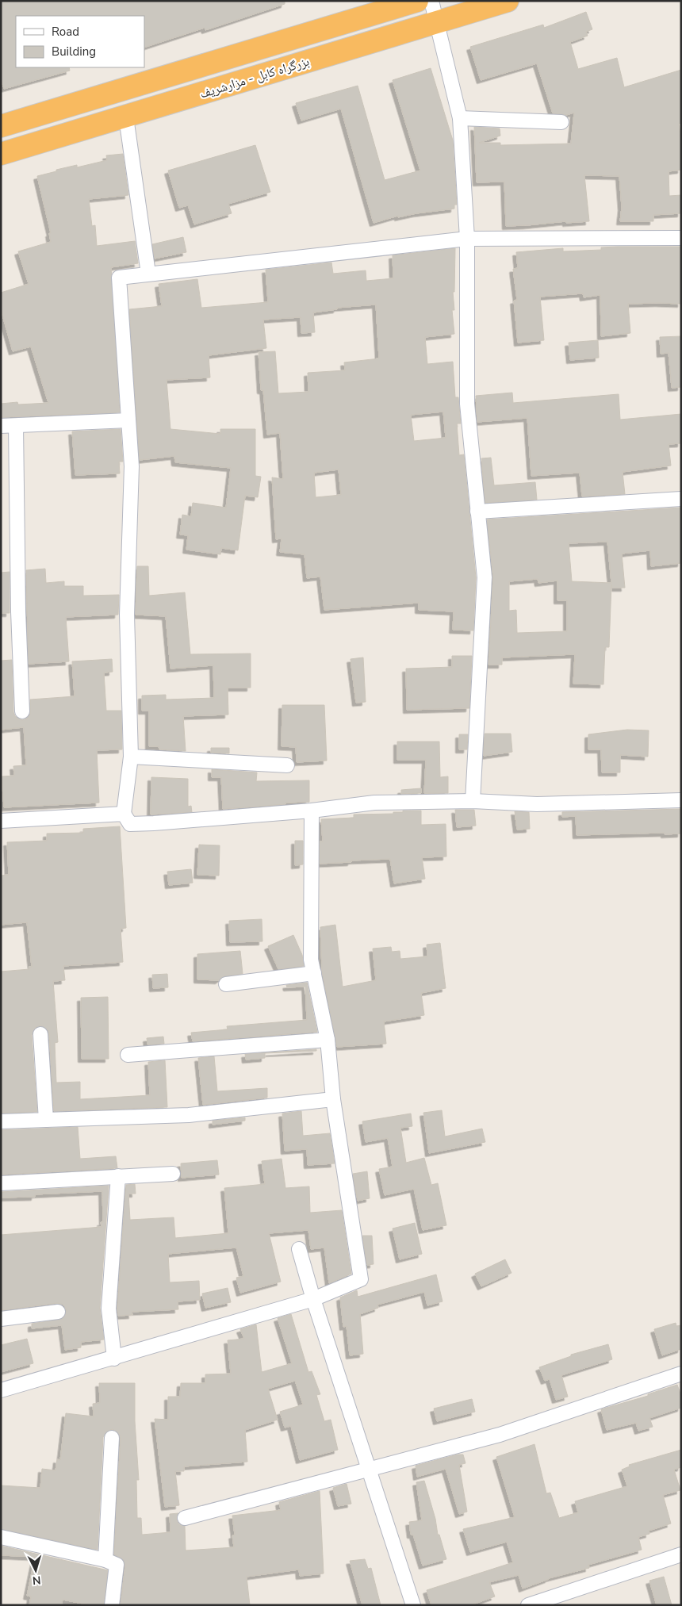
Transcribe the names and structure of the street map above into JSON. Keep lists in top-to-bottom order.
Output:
{
  "streets": {
    "highway": ["بزرگراه کابل - مزارشریف"]
  },
  "legend": ["Road", "Building"],
  "north": "bottom"
}
